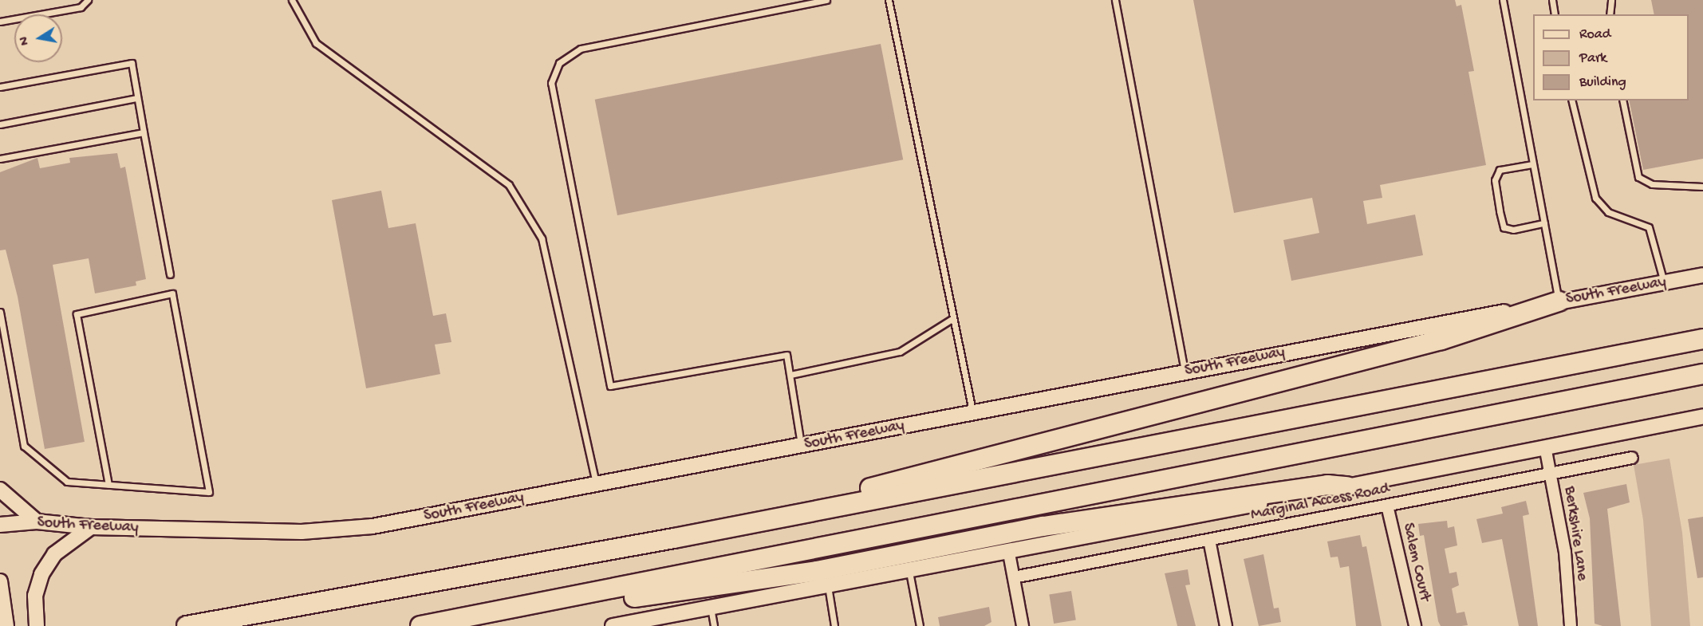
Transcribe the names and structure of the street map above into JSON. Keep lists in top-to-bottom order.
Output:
{
  "streets": {
    "main road": ["South Freeway"],
    "street": ["Marginal Access Road", "Berkshire Lane", "Salem Court"]
  },
  "crossings": [
    ["Marginal Access Road", "Berkshire Lane"],
    ["Marginal Access Road", "Salem Court"]
  ],
  "legend": ["Road", "Park", "Building"],
  "north": "left"
}
